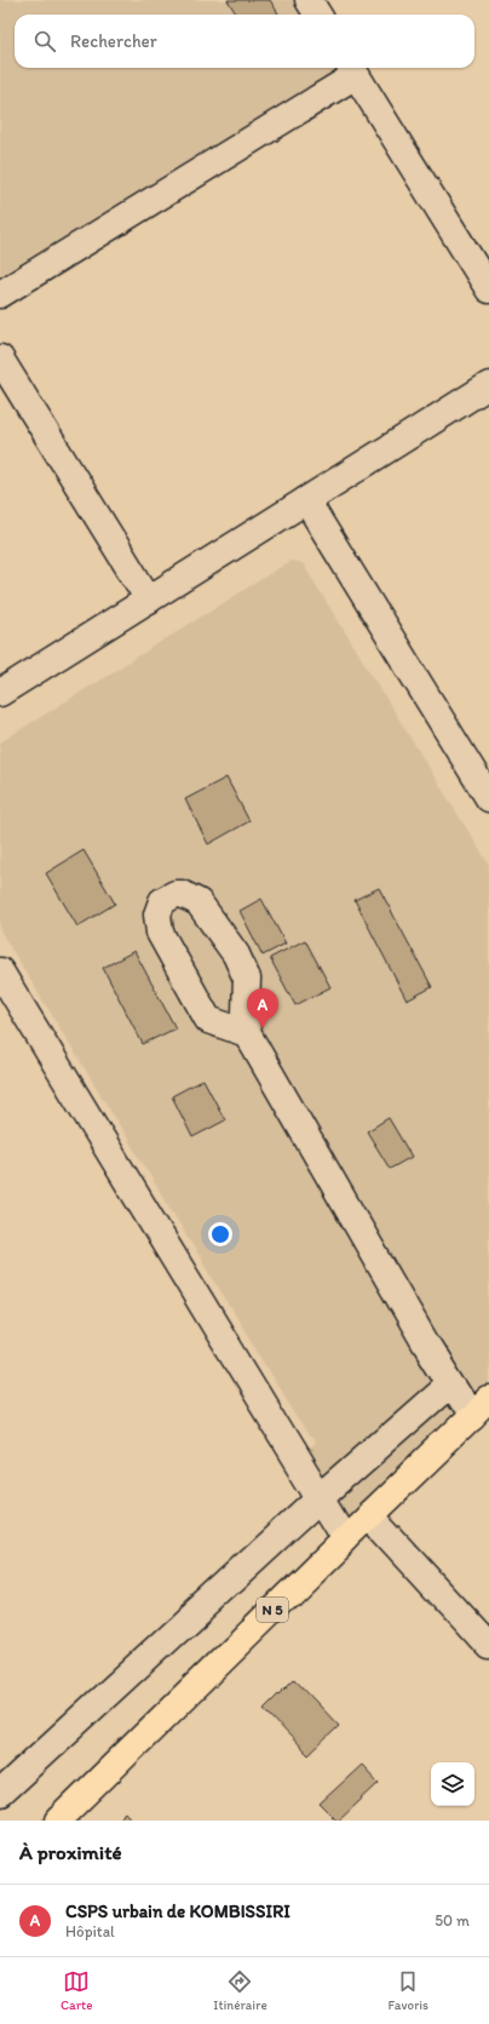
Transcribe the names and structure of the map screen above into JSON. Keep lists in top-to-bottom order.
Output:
{
  "streets": {
    "highway": ["N 5"]
  },
  "page": {
    "search": "Rechercher",
    "pins": "A",
    "heading": "À proximité",
    "list": [
      {
        "mark": "A",
        "name": "CSPS urbain de KOMBISSIRI",
        "note": "Hôpital",
        "value": "50 m"
      }
    ],
    "nav": ["Carte", "Itinéraire", "Favoris"]
  }
}
